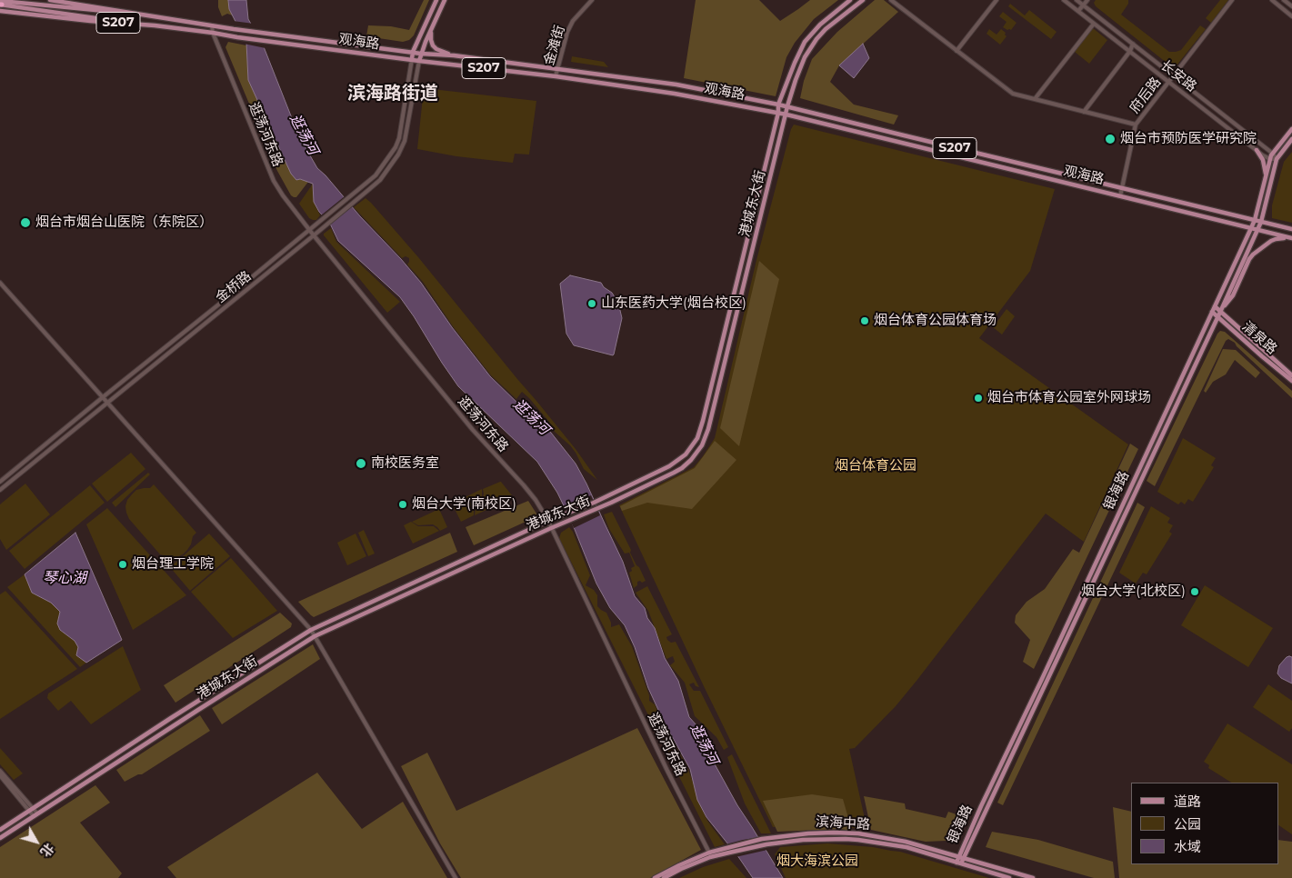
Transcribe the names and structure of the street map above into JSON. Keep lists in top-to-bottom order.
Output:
{
  "streets": {
    "main road": [
      "S207",
      "观海路",
      "港城东大街",
      "清泉路",
      "银海路",
      "滨海中路"
    ],
    "street": [
      "金滩街",
      "长安路",
      "府后路",
      "逛荡河东路",
      "金桥路"
    ]
  },
  "crossings": [
    ["观海路", "金滩街"],
    ["观海路", "府后路"],
    ["观海路", "逛荡河东路"],
    ["观海路", "港城东大街"],
    ["观海路", "金桥路"],
    ["观海路", "银海路"],
    ["长安路", "府后路"],
    ["长安路", "银海路"],
    ["逛荡河东路", "港城东大街"],
    ["逛荡河东路", "金桥路"],
    ["逛荡河东路", "滨海中路"],
    ["清泉路", "银海路"],
    ["银海路", "滨海中路"]
  ],
  "districts": ["滨海路街道"],
  "water": ["逛荡河", "琴心湖"],
  "parks": ["烟台体育公园", "烟大海滨公园"],
  "places": [
    "烟台市预防医学研究院",
    "烟台市烟台山医院（东院区）",
    "山东医药大学(烟台校区)",
    "烟台体育公园体育场",
    "烟台市体育公园室外网球场",
    "南校医务室",
    "烟台大学(南校区)",
    "烟台理工学院",
    "烟台大学(北校区)"
  ],
  "legend": ["道路", "公园", "水域"],
  "north": "bottom right"
}
